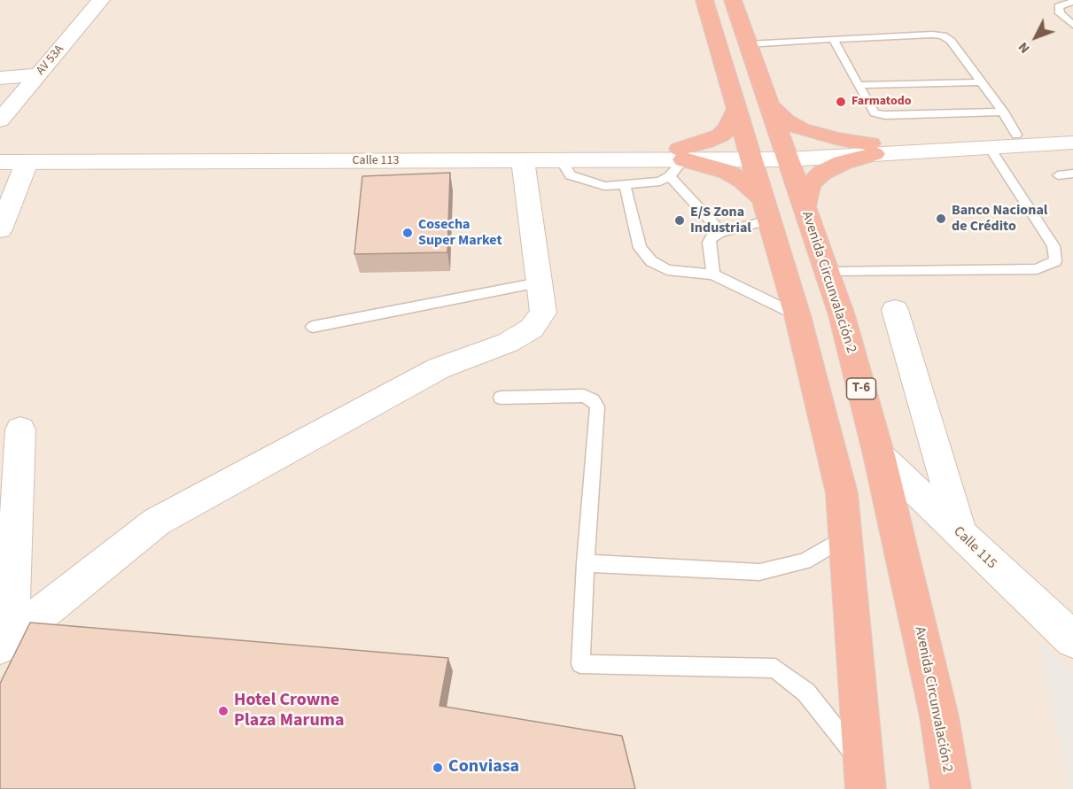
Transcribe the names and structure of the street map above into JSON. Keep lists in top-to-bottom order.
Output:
{
  "streets": {
    "highway": ["Avenida Circunvalación 2", "T-6"],
    "street": ["AV 53A", "Calle 113", "Calle 115"]
  },
  "crossings": [
    ["Calle 113", "Avenida Circunvalación 2"],
    ["Avenida Circunvalación 2", "Calle 115"]
  ],
  "places": [
    "Farmatodo",
    "Banco Nacional de Crédito",
    "E/S Zona Industrial",
    "Cosecha Super Market",
    "Hotel Crowne Plaza Maruma",
    "Conviasa"
  ],
  "north": "bottom left"
}
